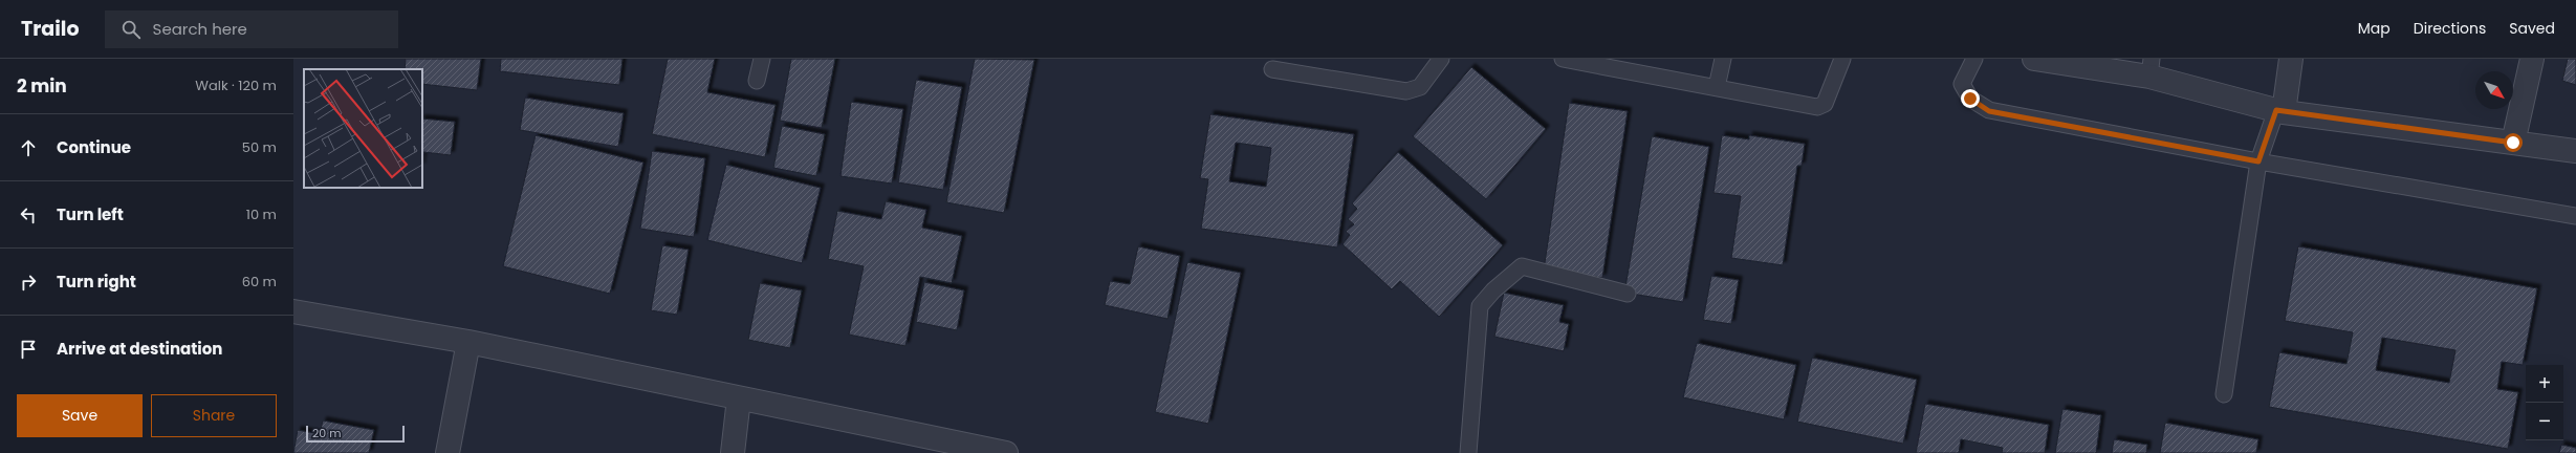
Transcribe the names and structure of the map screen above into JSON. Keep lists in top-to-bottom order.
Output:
{
  "scale_bar": "20 m",
  "north": "bottom right",
  "page": {
    "header": "Trailo",
    "search": "Search here",
    "nav": ["Map", "Directions", "Saved"],
    "heading": ["2 min", "Walk · 120 m"],
    "list": [
      ["Continue", "50 m"],
      ["Turn left", "10 m"],
      ["Turn right", "60 m"],
      "Arrive at destination"
    ],
    "map_buttons": ["+", "−"],
    "buttons": ["Save", "Share"],
    "scale": "20 m"
  }
}
